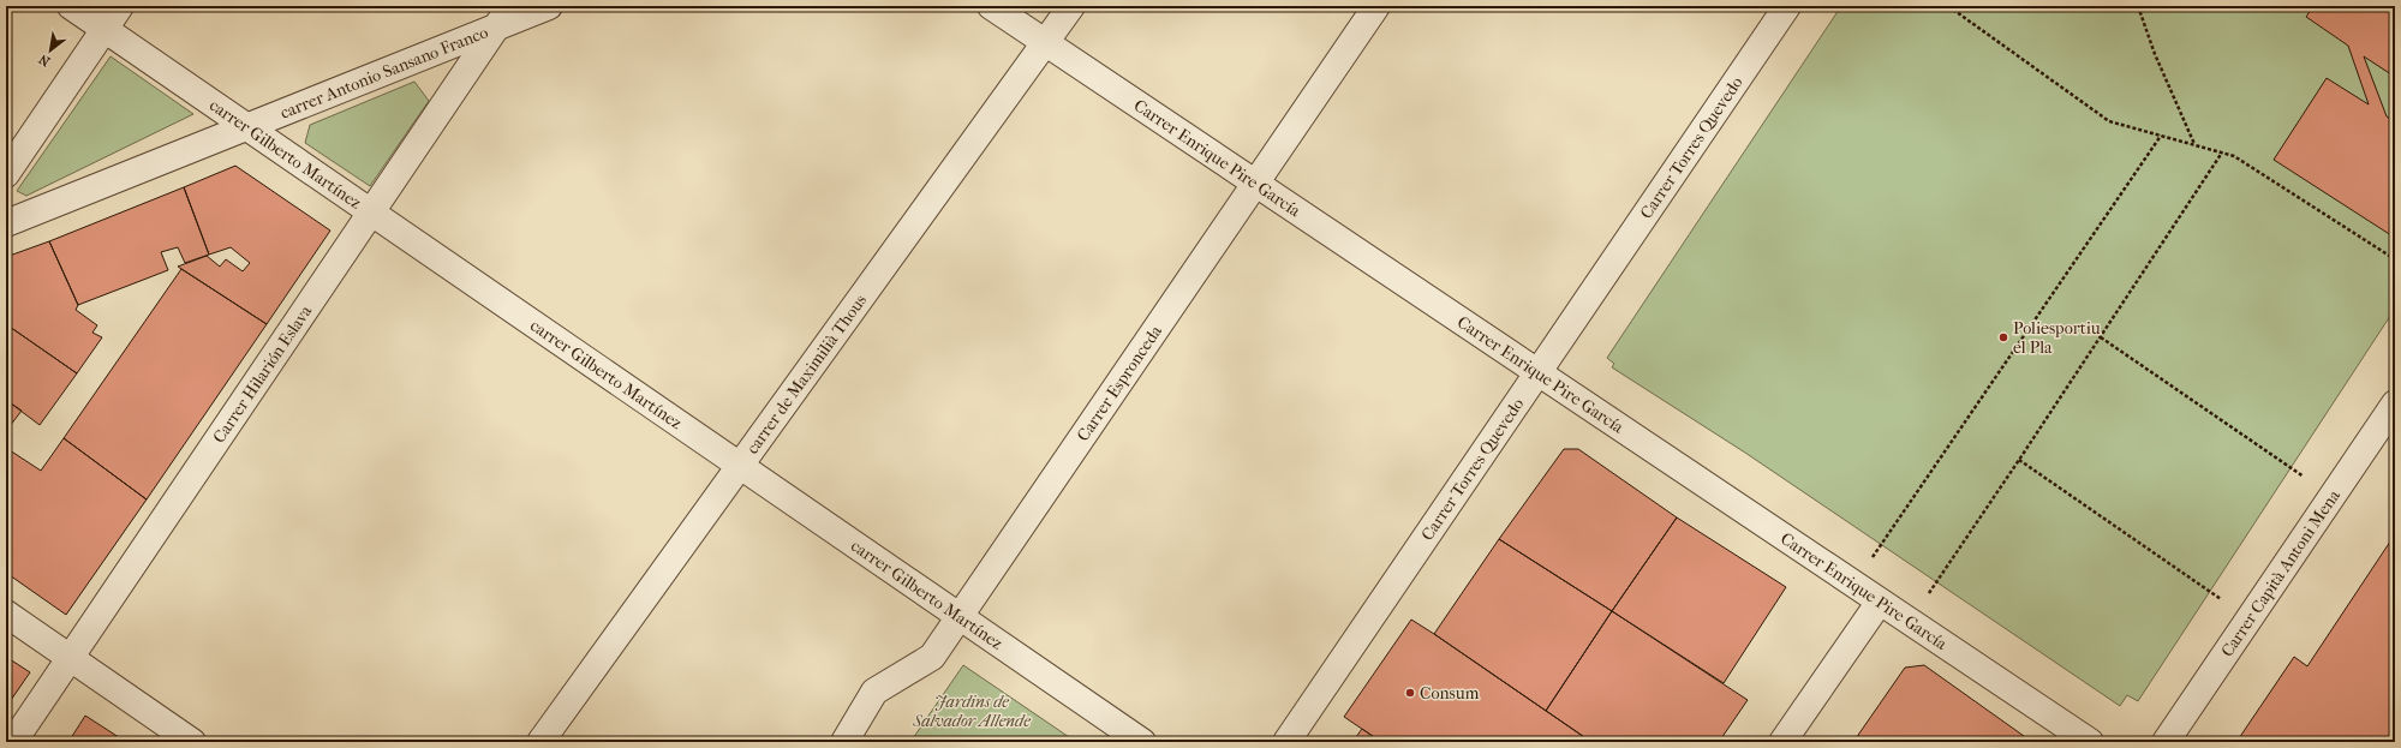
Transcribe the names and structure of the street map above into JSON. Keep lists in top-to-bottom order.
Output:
{
  "streets": {
    "street": [
      "carrer Antonio Sansano Franco",
      "Carrer Torres Quevedo",
      "carrer Gilberto Martínez",
      "Carrer Enrique Pire García",
      "Carrer Hilarión Eslava",
      "carrer de Maximilià Thous",
      "Carrer Espronceda",
      "Carrer Capità Antoni Mena"
    ]
  },
  "crossings": [
    ["carrer Antonio Sansano Franco", "carrer Gilberto Martínez"],
    ["carrer Antonio Sansano Franco", "Carrer Hilarión Eslava"],
    ["Carrer Torres Quevedo", "Carrer Enrique Pire García"],
    ["carrer Gilberto Martínez", "Carrer Hilarión Eslava"],
    ["carrer Gilberto Martínez", "carrer de Maximilià Thous"],
    ["carrer Gilberto Martínez", "Carrer Espronceda"],
    ["Carrer Enrique Pire García", "carrer de Maximilià Thous"],
    ["Carrer Enrique Pire García", "Carrer Espronceda"]
  ],
  "parks": ["Jardins de Salvador Allende"],
  "places": ["Poliesportiu el Pla", "Consum"],
  "north": "bottom left"
}
